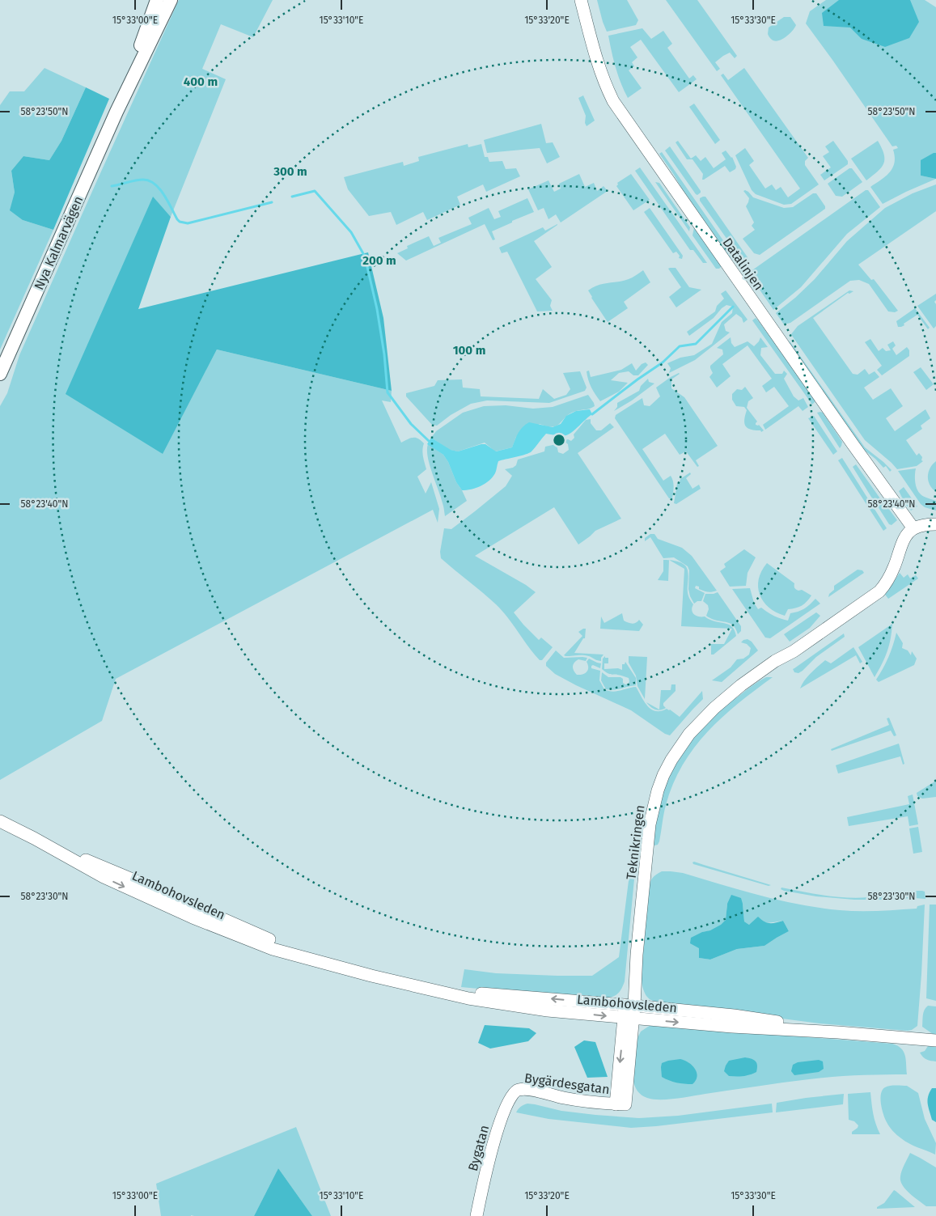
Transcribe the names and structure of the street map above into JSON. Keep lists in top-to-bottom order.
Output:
{
  "streets": {
    "main road": ["Nya Kalmarvägen"],
    "street": [
      "Datalinjen",
      "Teknikringen",
      "Lambohovsleden",
      "Bygärdesgatan",
      "Bygatan"
    ]
  },
  "crossings": [
    ["Datalinjen", "Teknikringen"],
    ["Teknikringen", "Lambohovsleden"],
    ["Teknikringen", "Bygärdesgatan"],
    ["Lambohovsleden", "Bygärdesgatan"],
    ["Bygärdesgatan", "Bygatan"]
  ],
  "coordinates": [
    "15°33'00\"E",
    "15°33'10\"E",
    "15°33'20\"E",
    "15°33'30\"E",
    "58°23'50\"N",
    "58°23'40\"N",
    "58°23'30\"N"
  ],
  "rings": [
    "400 m",
    "300 m",
    "200 m",
    "100 m"
  ]
}
